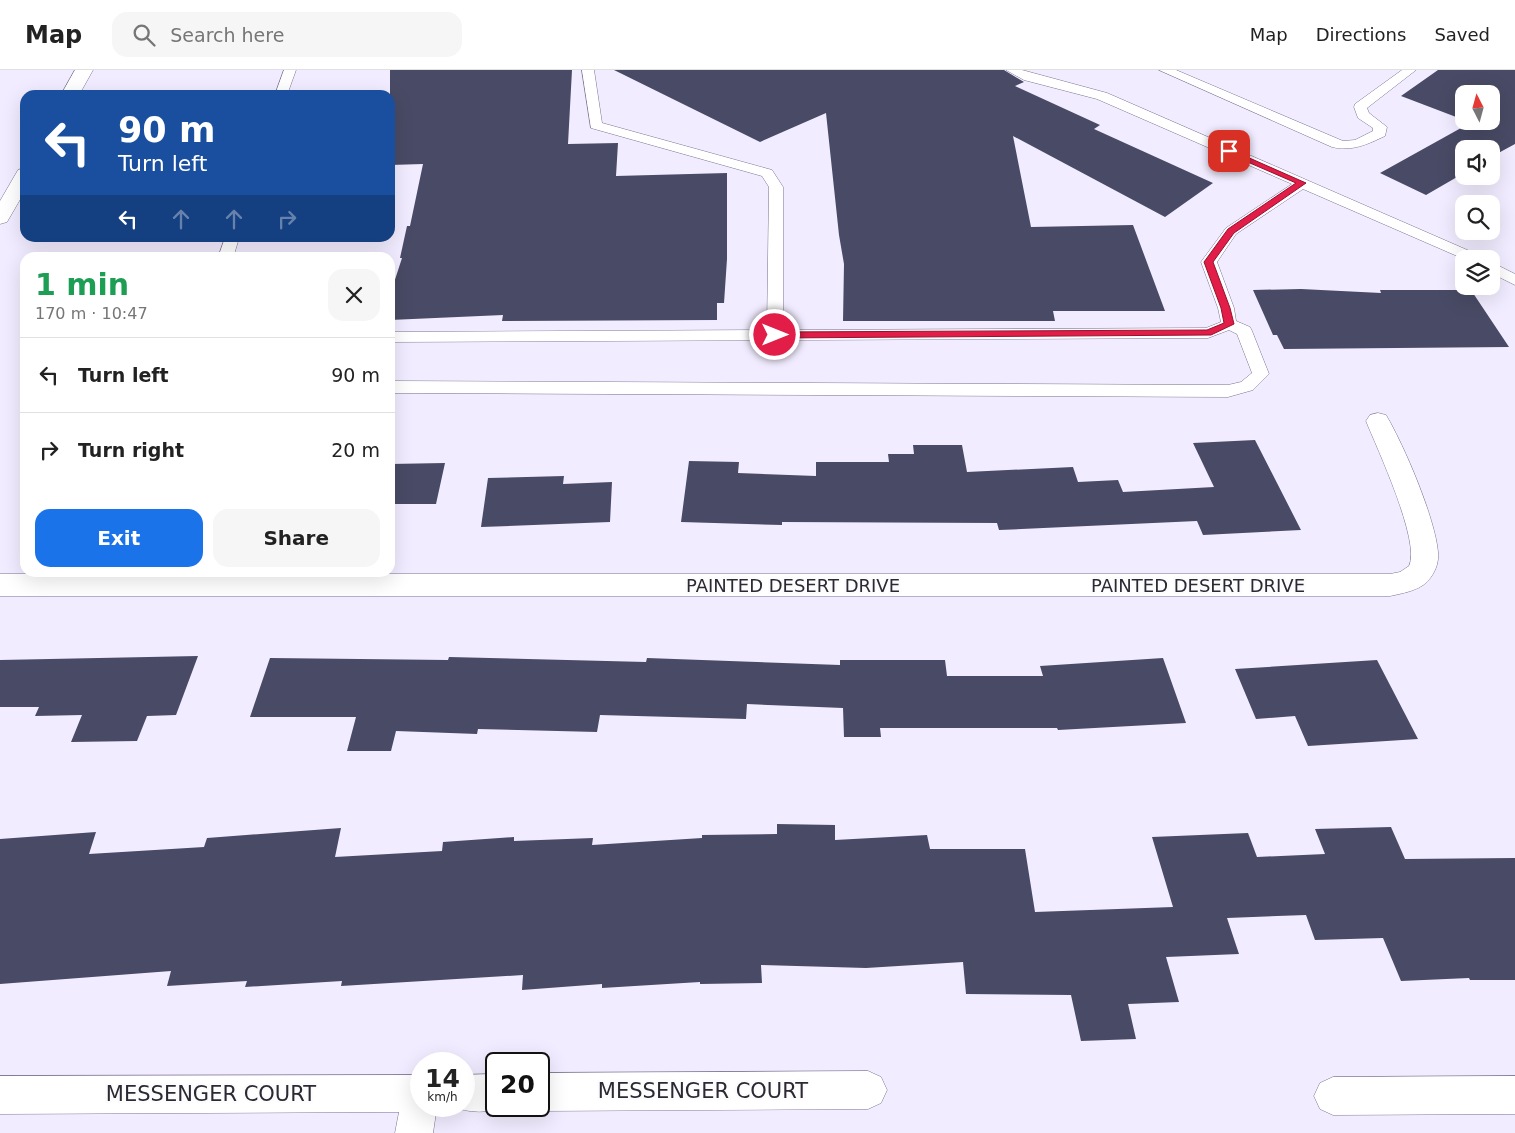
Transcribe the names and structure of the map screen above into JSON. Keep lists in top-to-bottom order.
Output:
{
  "streets": {
    "street": ["PAINTED DESERT DRIVE", "MESSENGER COURT"]
  },
  "north": "top",
  "page": {
    "header": "Map",
    "search": "Search here",
    "nav": ["Map", "Directions", "Saved"],
    "turn": ["90 m", "Turn left"],
    "heading": ["1 min", "170 m · 10:47"],
    "list": [
      {
        "name": "Turn left",
        "value": "90 m"
      },
      {
        "name": "Turn right",
        "value": "20 m"
      }
    ],
    "buttons": ["Exit", "Share"],
    "speed": "14 km/h",
    "limit": "20"
  }
}
